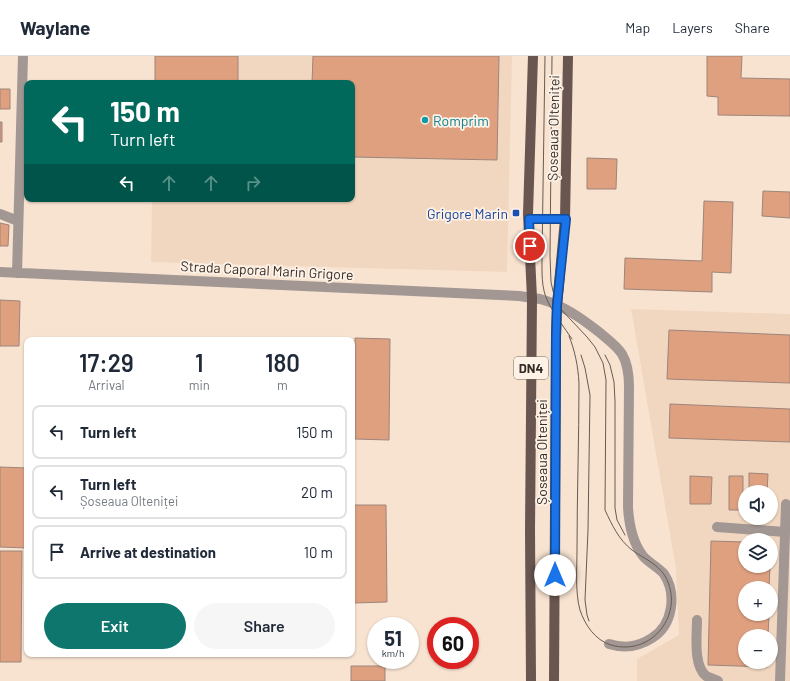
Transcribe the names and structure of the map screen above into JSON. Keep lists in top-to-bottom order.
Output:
{
  "streets": {
    "main road": ["Șoseaua Olteniței", "DN4"],
    "street": ["Strada Caporal Marin Grigore"]
  },
  "crossings": [
    ["Șoseaua Olteniței", "Strada Caporal Marin Grigore"]
  ],
  "places": {
    "other": ["Romprim"],
    "transit": ["Grigore Marin"]
  },
  "page": {
    "header": "Waylane",
    "nav": ["Map", "Layers", "Share"],
    "turn": ["150 m", "Turn left"],
    "eta": [
      "17:29",
      "Arrival",
      "1",
      "min",
      "180",
      "m"
    ],
    "list": [
      {
        "name": "Turn left",
        "value": "150 m"
      },
      {
        "name": "Turn left",
        "note": "Șoseaua Olteniței",
        "value": "20 m"
      },
      {
        "name": "Arrive at destination",
        "value": "10 m"
      }
    ],
    "map_buttons": ["+", "−"],
    "buttons": ["Exit", "Share"],
    "speed": "51 km/h",
    "limit": "60"
  }
}
